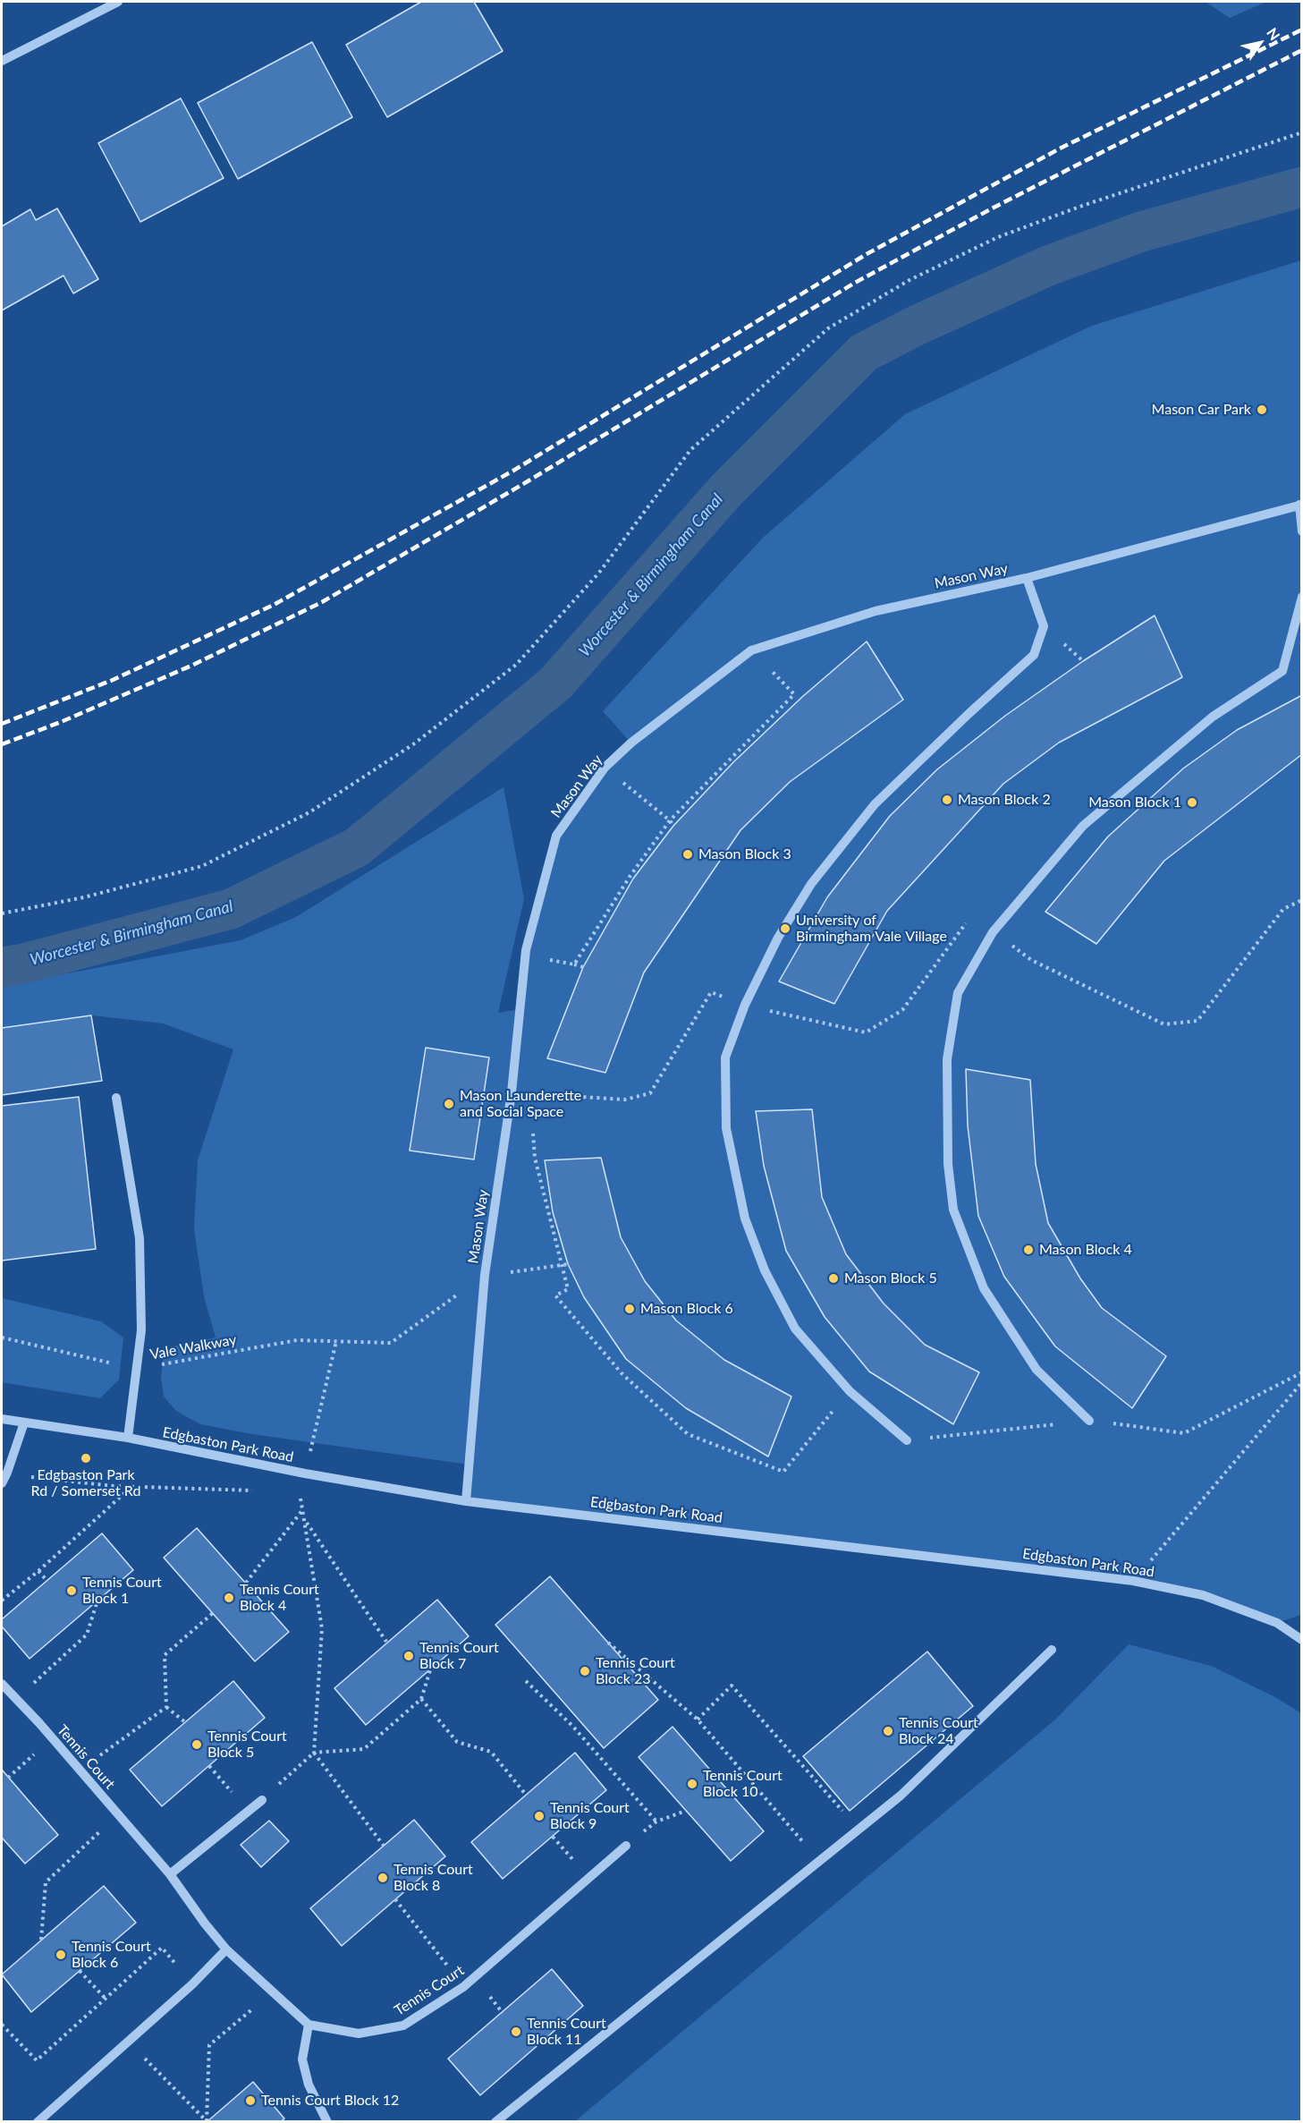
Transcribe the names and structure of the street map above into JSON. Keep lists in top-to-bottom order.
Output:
{
  "streets": {
    "street": ["Mason Way", "Edgbaston Park Road", "Tennis Court"],
    "path": ["Vale Walkway"]
  },
  "crossings": [
    ["Mason Way", "Vale Walkway"],
    ["Mason Way", "Edgbaston Park Road"]
  ],
  "water": ["Worcester & Birmingham Canal"],
  "places": [
    "Mason Car Park",
    "Mason Block 2",
    "Mason Block 1",
    "Mason Block 3",
    "University of Birmingham Vale Village",
    "Mason Launderette and Social Space",
    "Mason Block 4",
    "Mason Block 5",
    "Mason Block 6",
    "Edgbaston Park Rd / Somerset Rd",
    "Tennis Court Block 1",
    "Tennis Court Block 4",
    "Tennis Court Block 7",
    "Tennis Court Block 23",
    "Tennis Court Block 24",
    "Tennis Court Block 5",
    "Tennis Court Block 10",
    "Tennis Court Block 9",
    "Tennis Court Block 8",
    "Tennis Court Block 6",
    "Tennis Court Block 11",
    "Tennis Court Block 12"
  ],
  "north": "top right"
}
